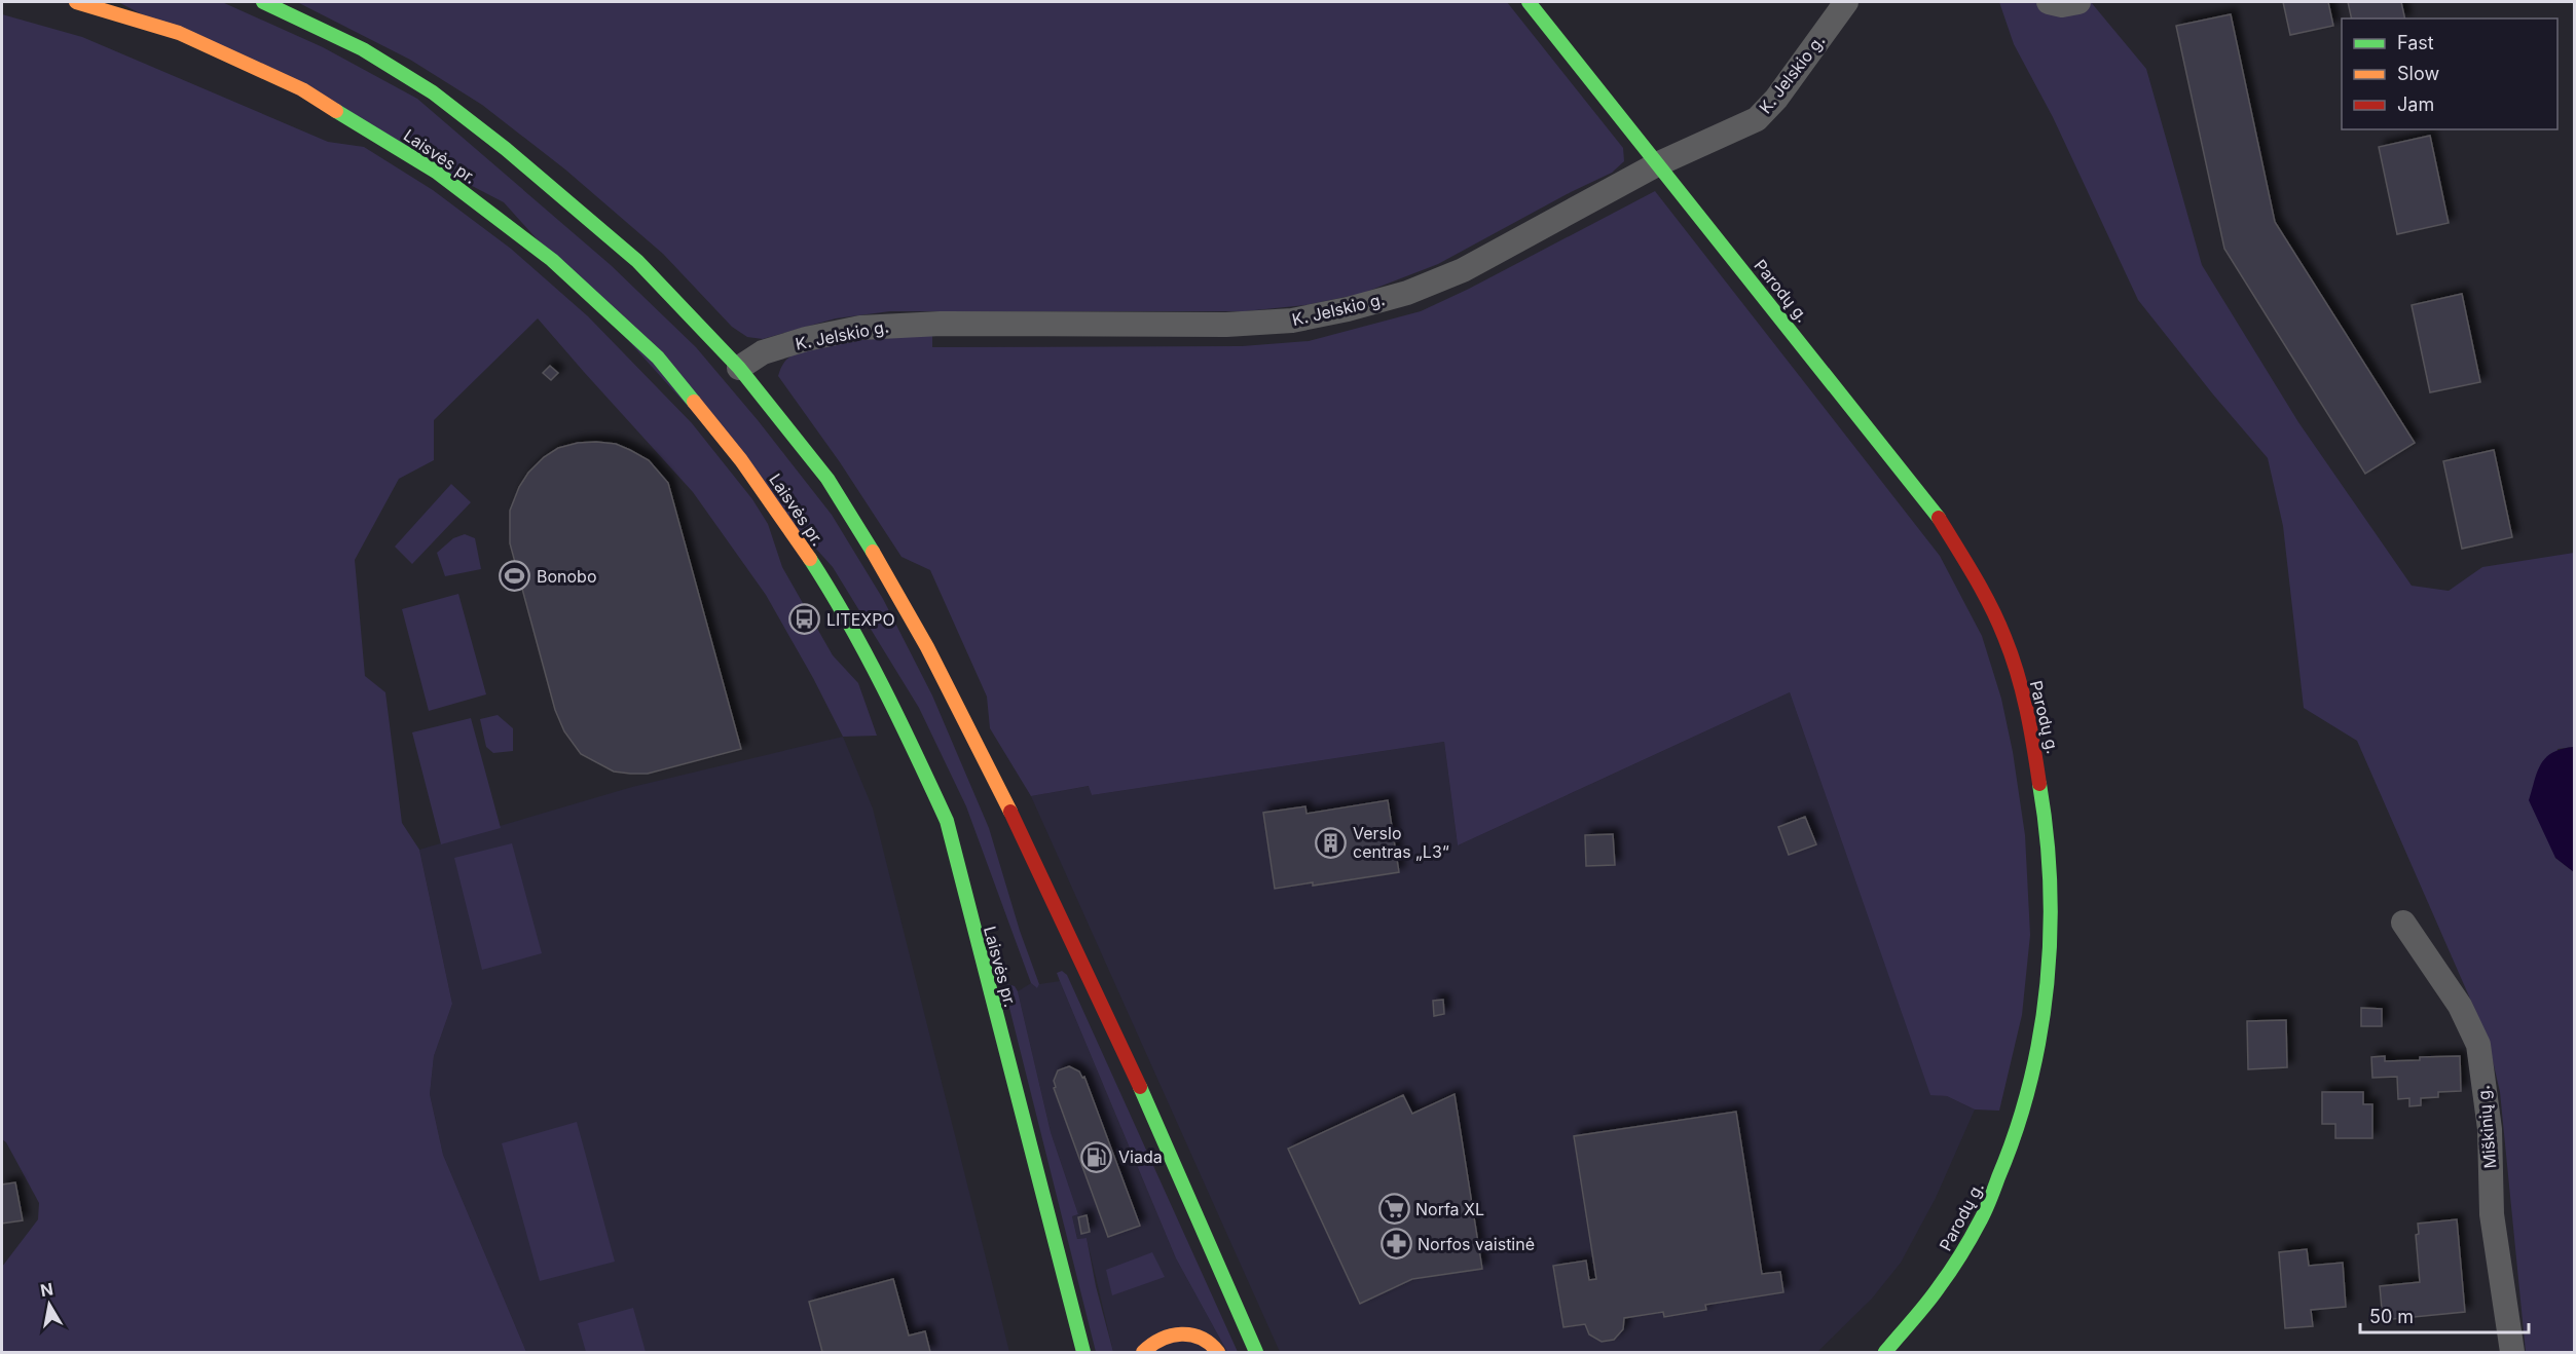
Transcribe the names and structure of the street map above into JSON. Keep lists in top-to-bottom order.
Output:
{
  "streets": {
    "main road": ["Laisvės pr.", "Parodų g."],
    "street": ["K. Jelskio g.", "Miškinių g."]
  },
  "crossings": [
    ["K. Jelskio g.", "Parodų g."]
  ],
  "places": {
    "sports": ["Bonobo"],
    "bus stop": ["LITEXPO"],
    "building": ["Verslo centras „L3“"],
    "fuel station": ["Viada"],
    "supermarket": ["Norfa XL"],
    "pharmacy": ["Norfos vaistinė"]
  },
  "legend": ["Fast", "Slow", "Jam"],
  "scale_bar": "50 m",
  "north": "top"
}
